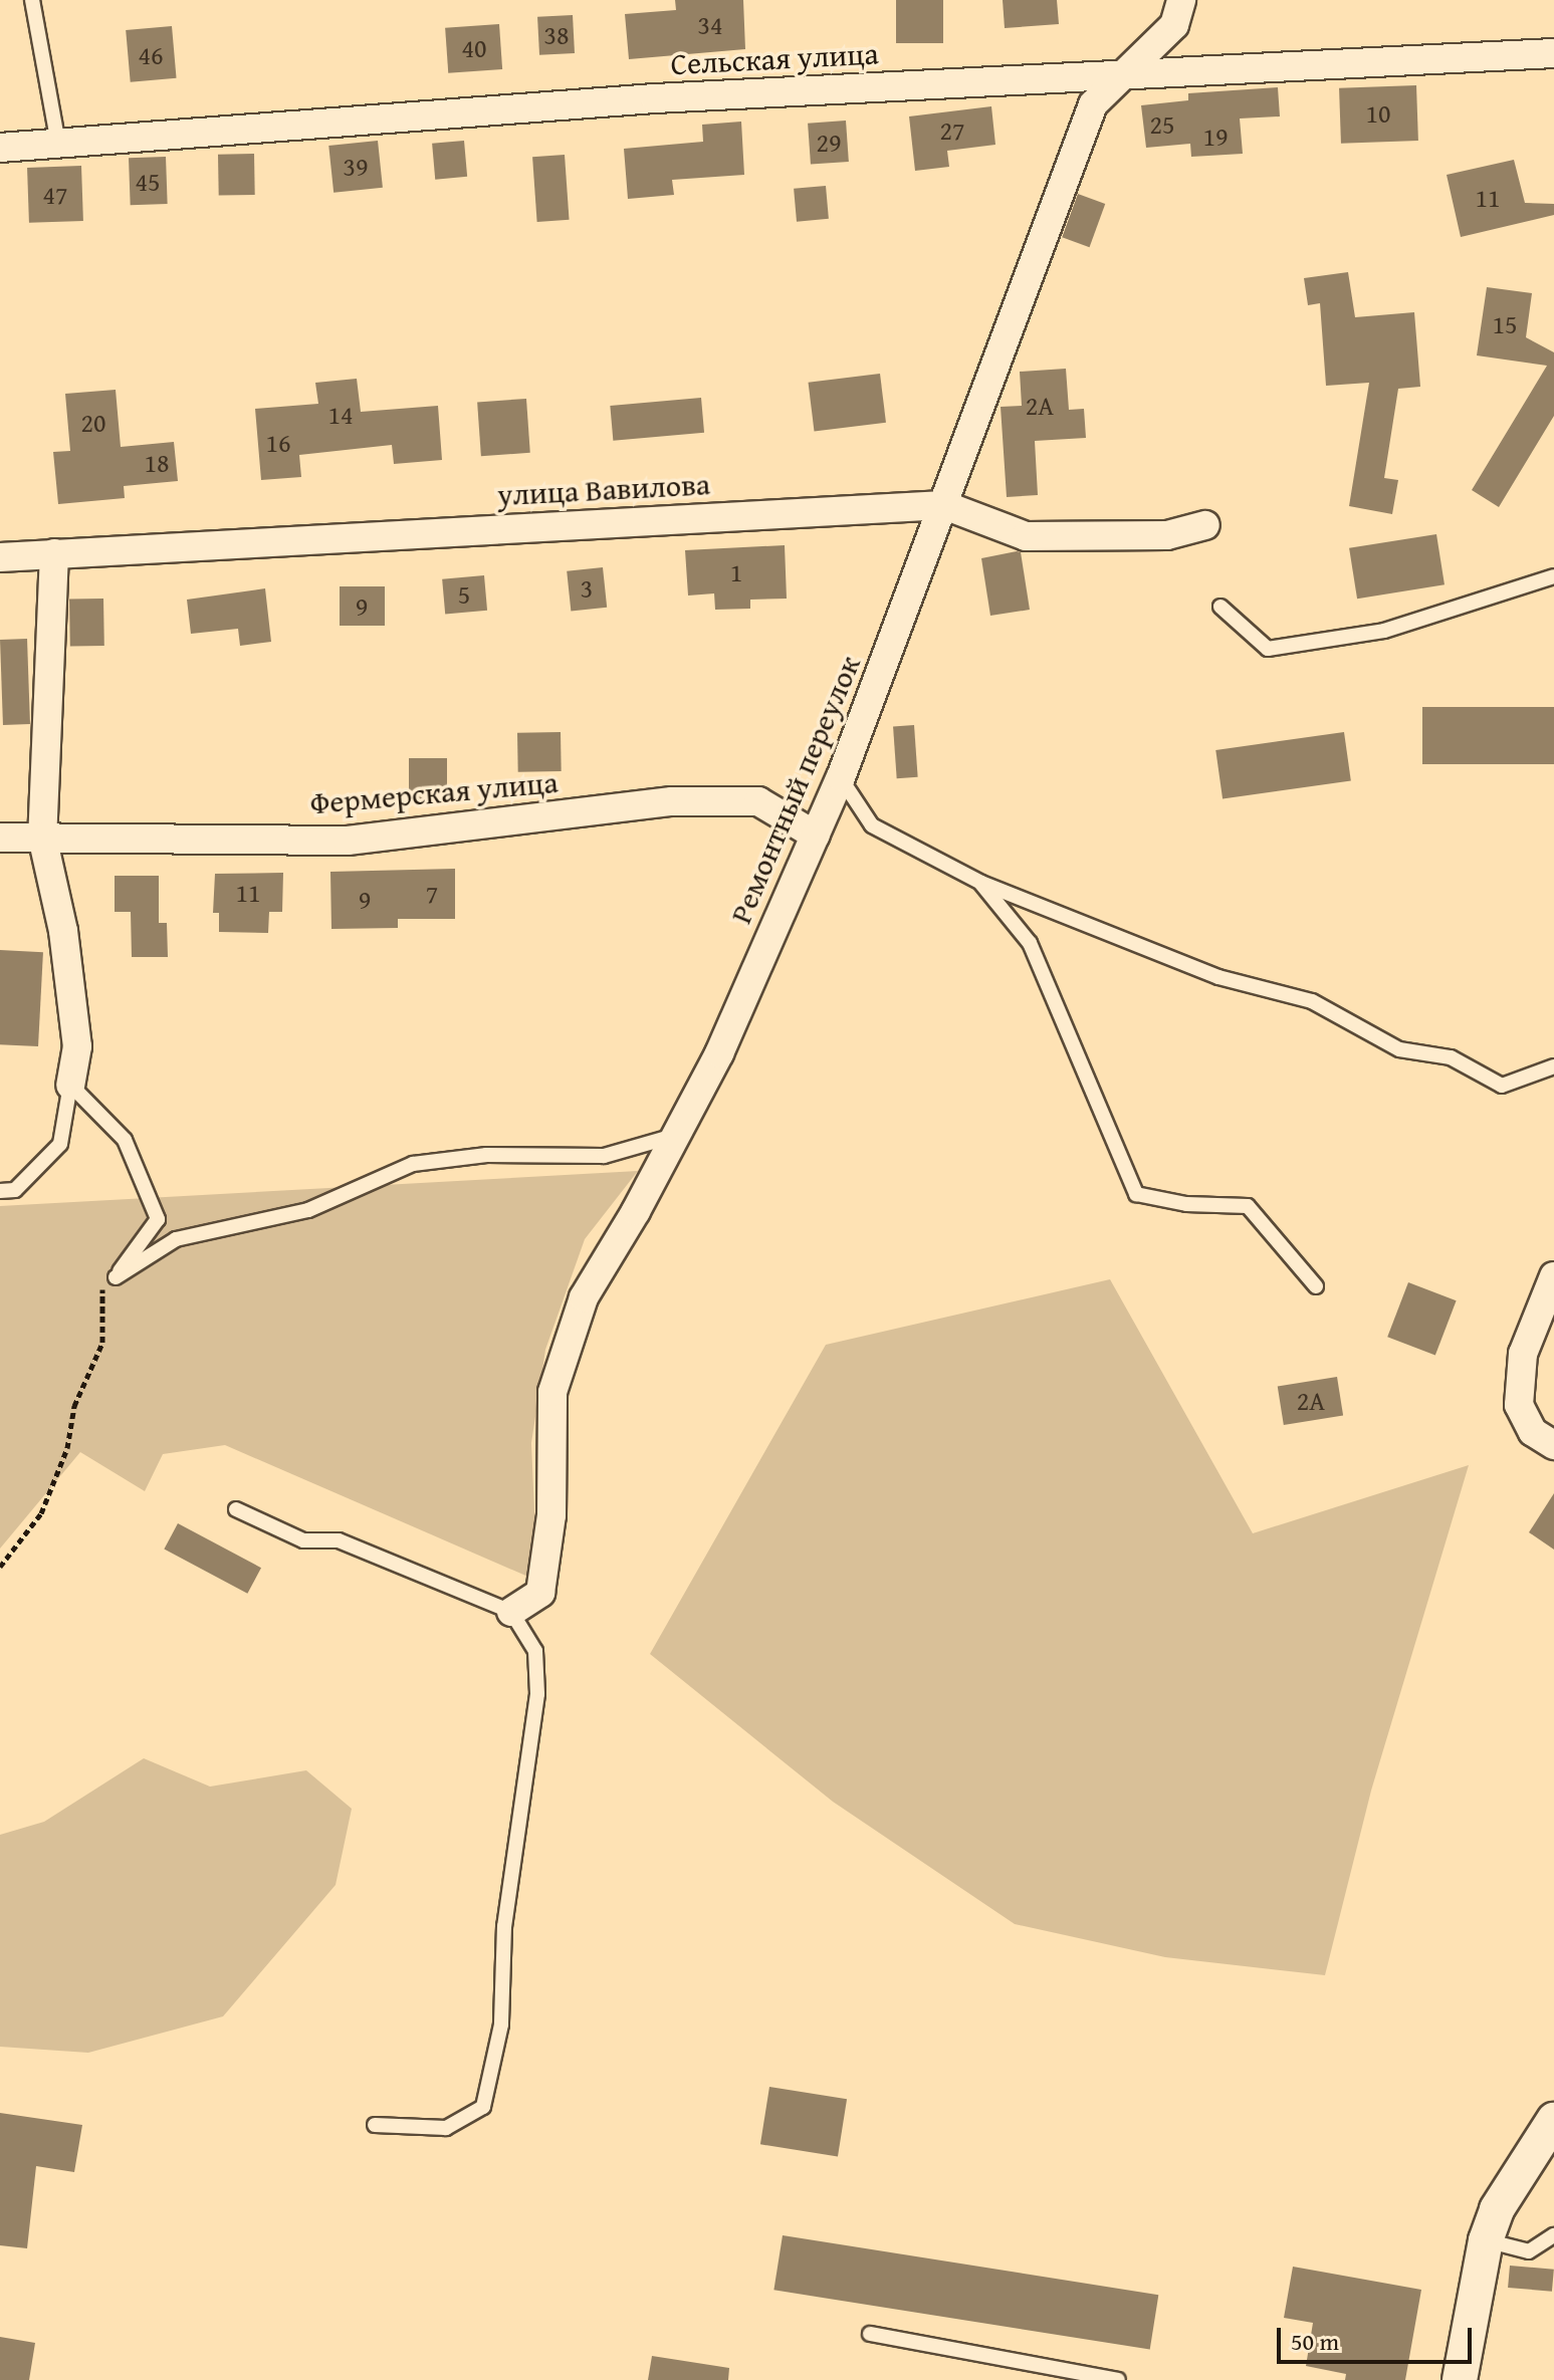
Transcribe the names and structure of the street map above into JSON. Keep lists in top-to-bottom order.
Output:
{
  "streets": {
    "street": [
      "Сельская улица",
      "улица Вавилова",
      "Ремонтный переулок",
      "Фермерская улица"
    ]
  },
  "crossings": [
    ["Сельская улица", "Ремонтный переулок"],
    ["улица Вавилова", "Ремонтный переулок"],
    ["Ремонтный переулок", "Фермерская улица"]
  ],
  "house_numbers": [
    "34",
    "38",
    "40",
    "46",
    "10",
    "25",
    "27",
    "19",
    "29",
    "39",
    "45",
    "47",
    "11",
    "15",
    "2А",
    "14",
    "20",
    "16",
    "18",
    "1",
    "3",
    "5",
    "9",
    "11",
    "7",
    "9",
    "2А"
  ],
  "scale_bar": "50 m"
}
